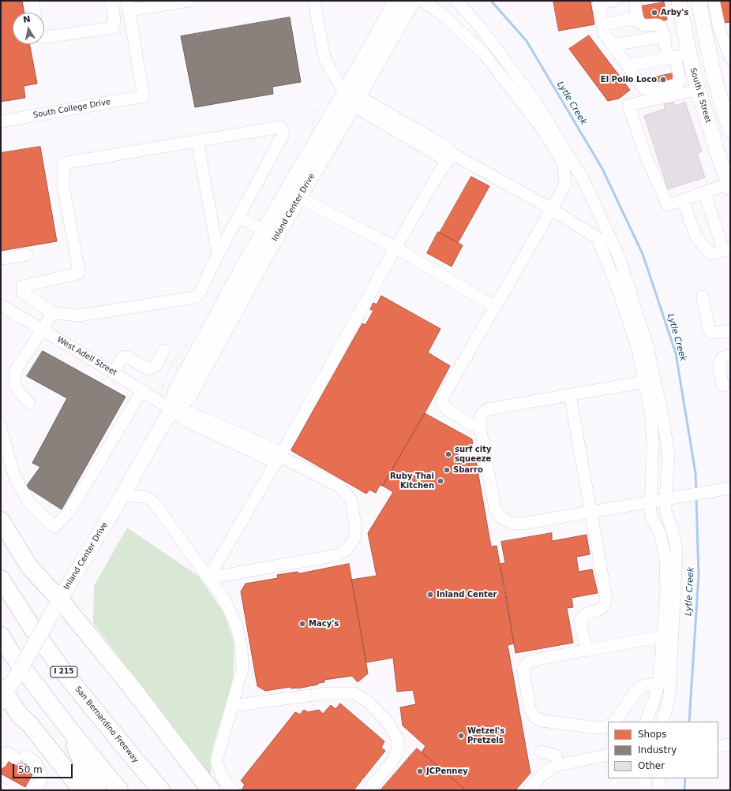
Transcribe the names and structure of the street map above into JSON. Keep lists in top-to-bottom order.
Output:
{
  "streets": {
    "highway": ["I 215", "San Bernardino Freeway"],
    "main road": ["South E Street", "Inland Center Drive"],
    "street": ["South College Drive", "West Adell Street"]
  },
  "crossings": [
    ["Inland Center Drive", "West Adell Street"]
  ],
  "water": ["Lytle Creek"],
  "places": [
    "Arby's",
    "El Pollo Loco",
    "surf city squeeze",
    "Sbarro",
    "Ruby Thai Kitchen",
    "Inland Center",
    "Macy's",
    "Wetzel's Pretzels",
    "JCPenney"
  ],
  "legend": ["Shops", "Industry", "Other"],
  "scale_bar": "50 m",
  "north": "top"
}
